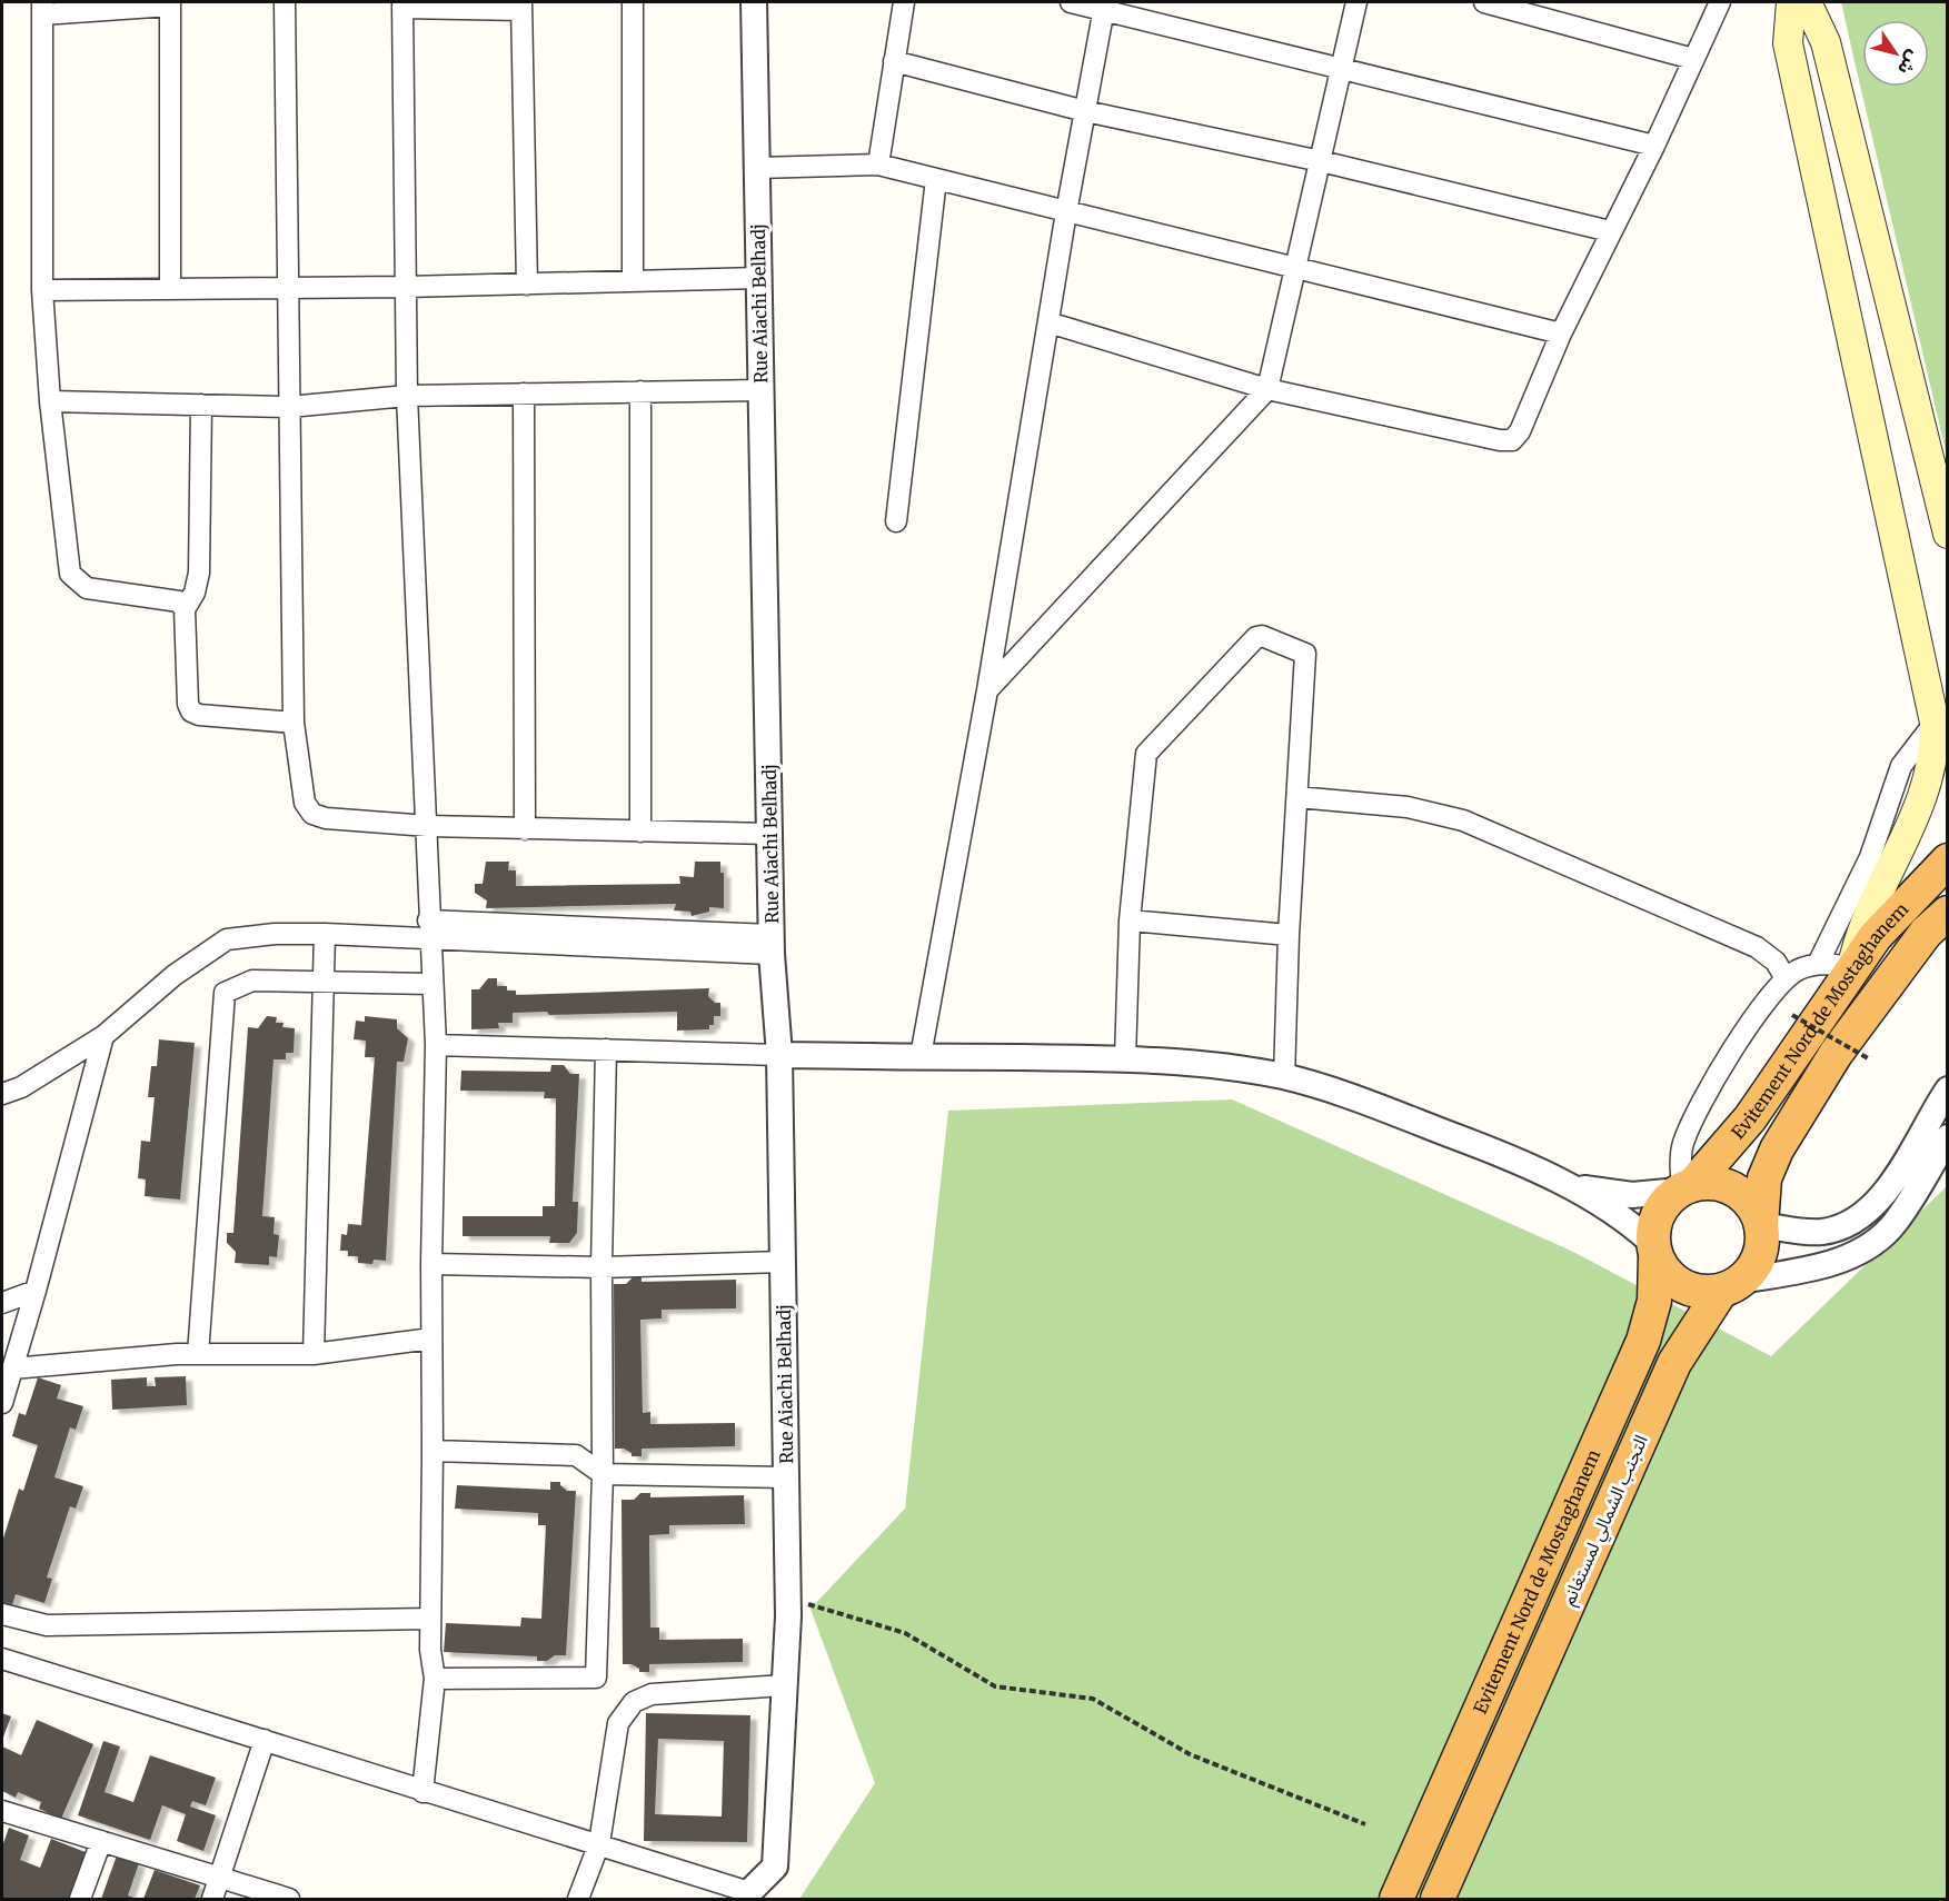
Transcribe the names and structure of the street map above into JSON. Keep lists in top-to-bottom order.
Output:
{
  "streets": {
    "highway": ["Evitement Nord de Mostaghanem", "التجنب الشمالي لمستغانم"],
    "street": ["Rue Aiachi Belhadj"]
  },
  "crossings": [
    ["Evitement Nord de Mostaghanem", "التجنب الشمالي لمستغانم"]
  ],
  "north": "bottom right"
}
